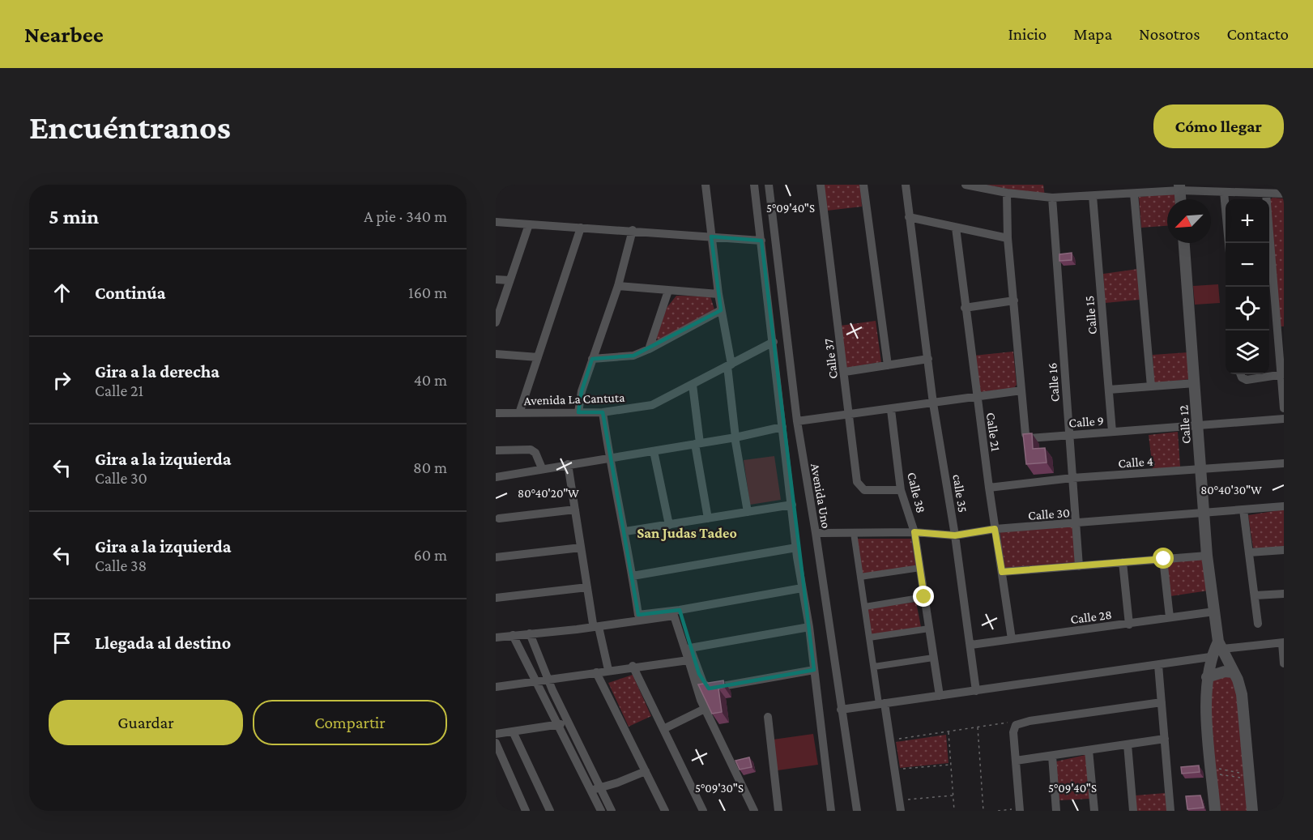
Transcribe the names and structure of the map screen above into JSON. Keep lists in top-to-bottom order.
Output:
{
  "streets": {
    "street": [
      "Calle 15",
      "Calle 37",
      "Calle 16",
      "Avenida La Cantuta",
      "Calle 9",
      "Calle 12",
      "Calle 21",
      "Calle 4",
      "Calle 38",
      "calle 35",
      "Avenida Uno",
      "Calle 30",
      "Calle 28"
    ]
  },
  "crossings": [
    ["Calle 15", "Calle 9"],
    ["Calle 37", "Calle 38"],
    ["Calle 16", "Calle 9"],
    ["Calle 16", "Calle 4"],
    ["Calle 16", "Calle 30"],
    ["Calle 9", "Calle 12"],
    ["Calle 12", "Calle 4"],
    ["Calle 12", "Calle 30"],
    ["Calle 12", "Calle 28"],
    ["Calle 21", "Calle 4"],
    ["Calle 21", "Calle 30"],
    ["Calle 21", "Calle 28"],
    ["Calle 38", "Calle 30"],
    ["calle 35", "Calle 30"],
    ["calle 35", "Calle 28"],
    ["Avenida Uno", "Calle 30"]
  ],
  "districts": ["San Judas Tadeo"],
  "north": "bottom left",
  "page": {
    "header": "Nearbee",
    "nav": [
      "Inicio",
      "Mapa",
      "Nosotros",
      "Contacto"
    ],
    "buttons": [
      "Cómo llegar",
      ["Guardar", "Compartir"]
    ],
    "title": "Encuéntranos",
    "heading": ["5 min", "A pie · 340 m"],
    "map_buttons": ["+", "−"],
    "list": [
      ["Continúa", "160 m"],
      ["Gira a la derecha", "Calle 21", "40 m"],
      ["Gira a la izquierda", "Calle 30", "80 m"],
      ["Gira a la izquierda", "Calle 38", "60 m"],
      "Llegada al destino"
    ]
  },
  "coordinates": [
    "5°09'40\"S",
    "80°40'30\"W",
    "80°40'20\"W",
    "5°09'30\"S"
  ]
}
